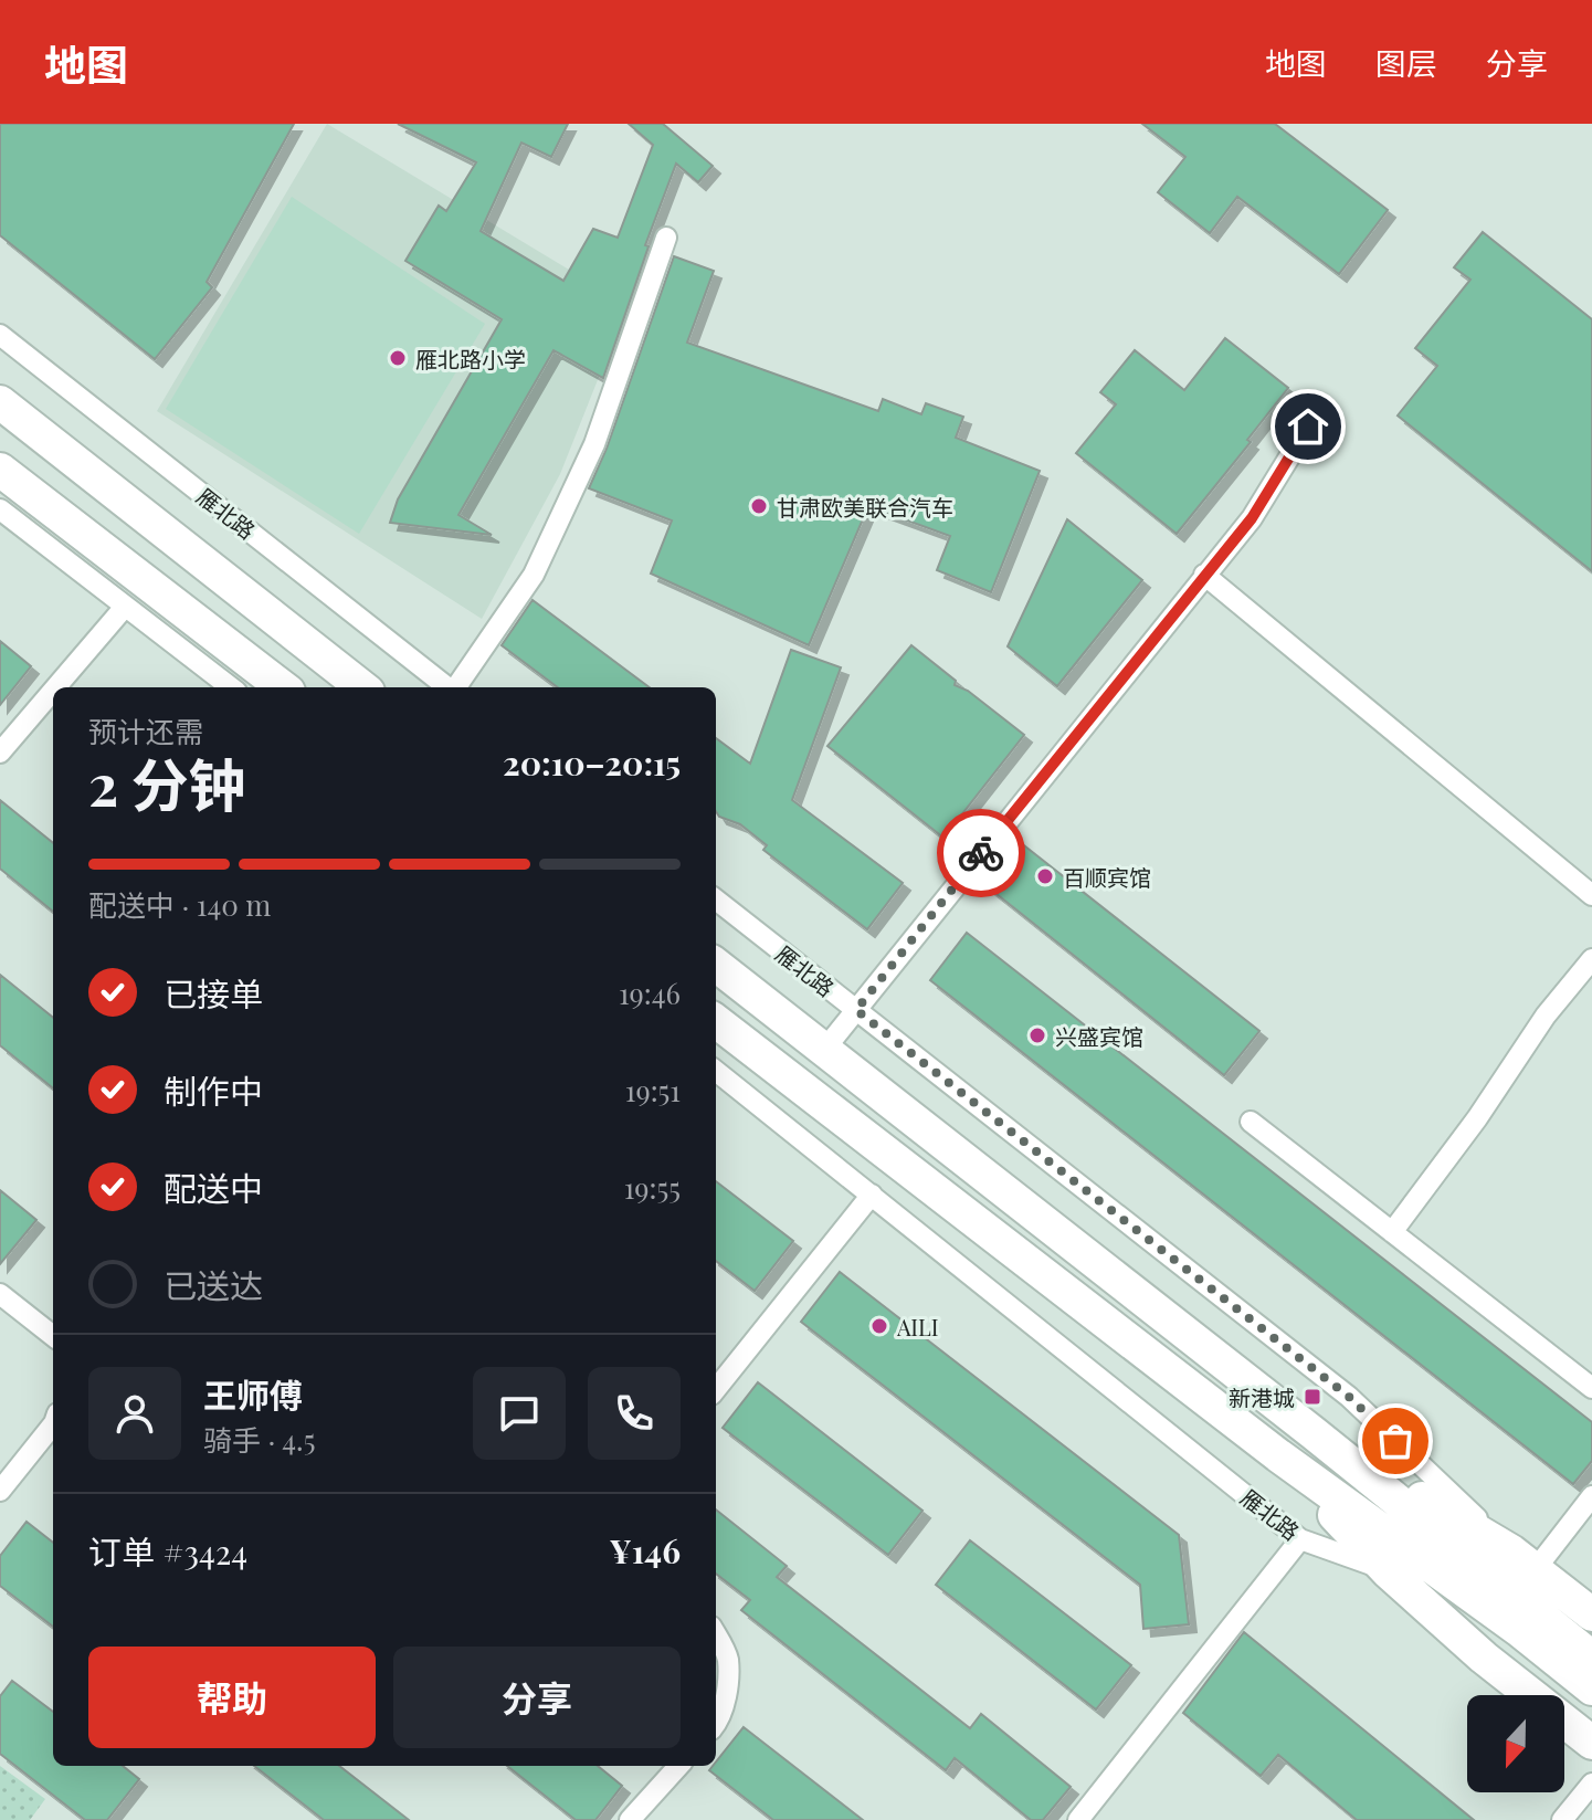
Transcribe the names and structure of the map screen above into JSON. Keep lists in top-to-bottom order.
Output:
{
  "streets": {
    "street": ["雁北路"]
  },
  "places": {
    "other": [
      "雁北路小学",
      "甘肃欧美联合汽车",
      "百顺宾馆",
      "兴盛宾馆",
      "AILI"
    ],
    "transit": ["新港城"]
  },
  "north": "bottom",
  "page": {
    "header": "地图",
    "nav": ["地图", "图层", "分享"],
    "heading": ["2 分钟", "预计还需", "20:10–20:15"],
    "panel": [
      "王师傅",
      "骑手 · 4.5",
      "订单 #3424",
      "¥146"
    ],
    "bar": "配送中 · 140 m",
    "list": [
      ["已接单", "19:46"],
      ["制作中", "19:51"],
      ["配送中", "19:55"],
      "已送达"
    ],
    "buttons": ["帮助", "分享"]
  }
}
